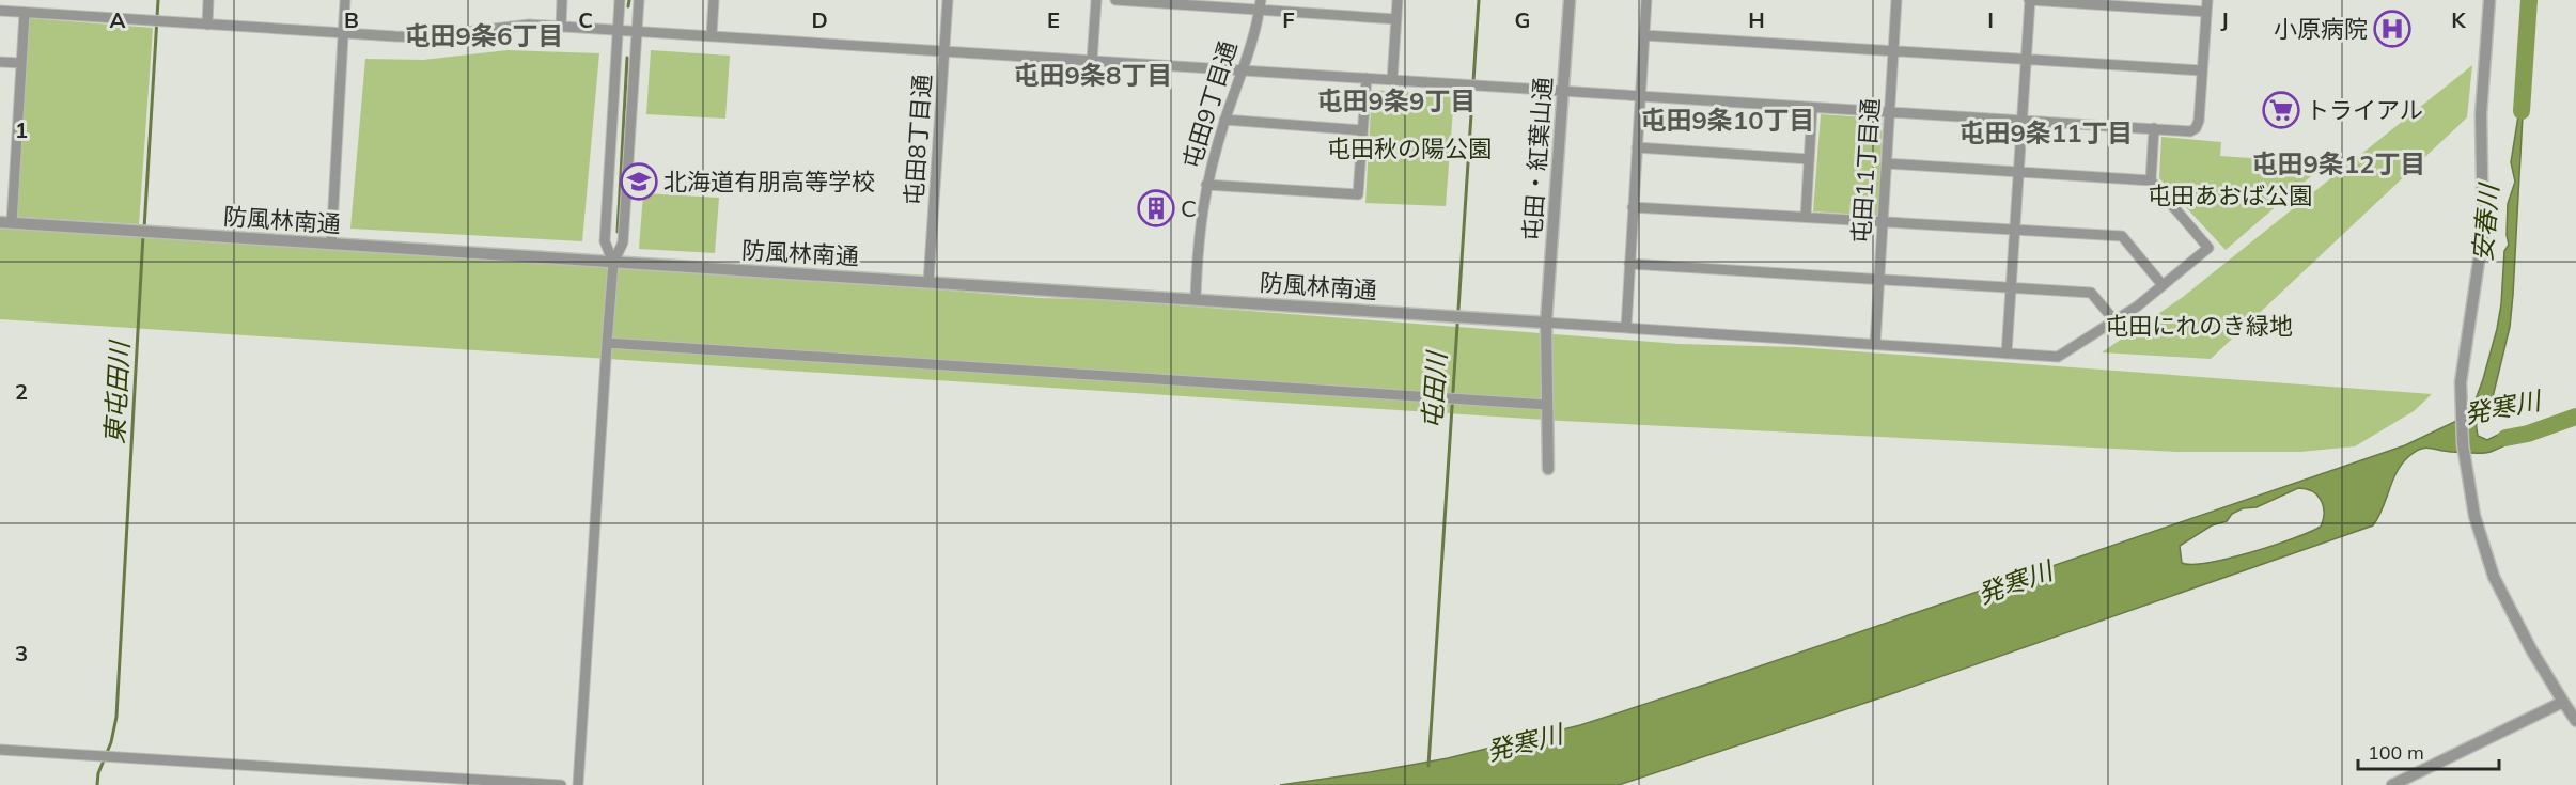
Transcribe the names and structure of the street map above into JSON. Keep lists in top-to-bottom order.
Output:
{
  "streets": {
    "street": [
      "屯田9丁目通",
      "屯田8丁目通",
      "屯田・紅葉山通",
      "屯田11丁目通",
      "防風林南通"
    ]
  },
  "crossings": [
    ["屯田9丁目通", "防風林南通"],
    ["屯田8丁目通", "防風林南通"],
    ["屯田・紅葉山通", "防風林南通"]
  ],
  "districts": [
    "屯田9条6丁目",
    "屯田9条8丁目",
    "屯田9条9丁目",
    "屯田9条10丁目",
    "屯田9条11丁目",
    "屯田9条12丁目"
  ],
  "water": [
    "安春川",
    "屯田川",
    "東屯田川",
    "発寒川"
  ],
  "parks": ["屯田秋の陽公園", "屯田あおば公園", "屯田にれのき緑地"],
  "places": {
    "hospital": ["小原病院"],
    "supermarket": ["トライアル"],
    "school or university": ["北海道有朋高等学校"],
    "building": ["C"]
  },
  "scale_bar": "100 m",
  "grid": {
    "columns": [
      "A",
      "B",
      "C",
      "D",
      "E",
      "F",
      "G",
      "H",
      "I",
      "J",
      "K"
    ],
    "rows": ["1", "2", "3"]
  }
}
